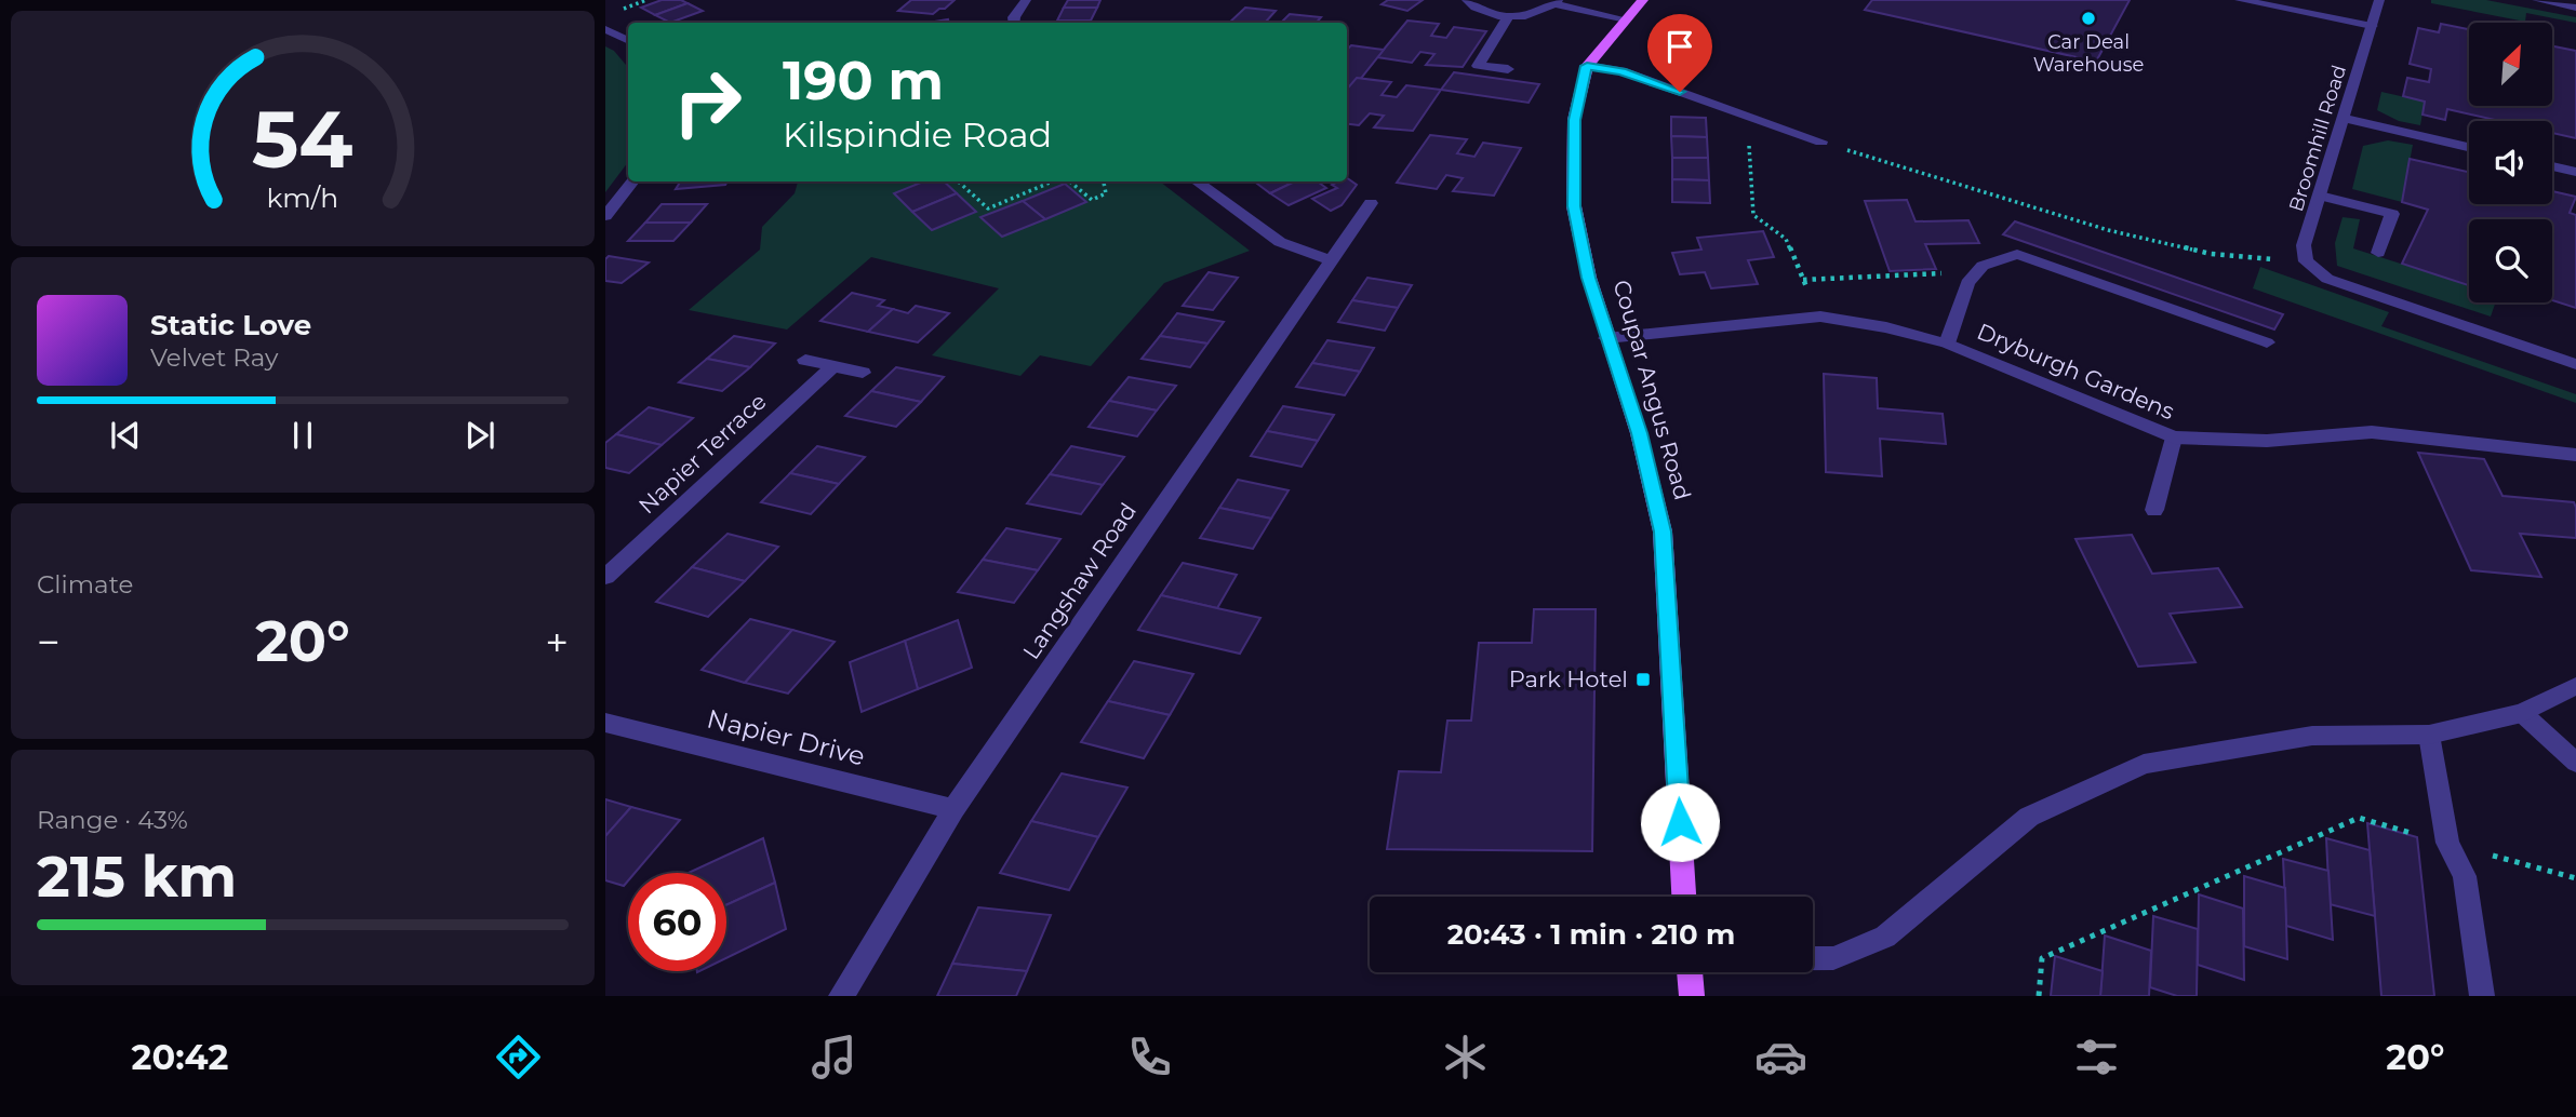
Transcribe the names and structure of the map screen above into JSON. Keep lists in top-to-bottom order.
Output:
{
  "streets": {
    "main road": ["Coupar Angus Road"],
    "street": [
      "Broomhill Road",
      "Dryburgh Gardens",
      "Napier Terrace",
      "Langshaw Road",
      "Napier Drive"
    ]
  },
  "crossings": [
    ["Dryburgh Gardens", "Coupar Angus Road"],
    ["Langshaw Road", "Napier Drive"]
  ],
  "places": {
    "other": ["Car Deal Warehouse"],
    "transit": ["Park Hotel"]
  },
  "north": "top right",
  "page": {
    "turn": ["190 m", "Kilspindie Road"],
    "song": ["Static Love", "Velvet Ray"],
    "tile": [
      "Climate",
      ["Range · 43%", "215 km"]
    ],
    "heat": ["−", "20°", "+"],
    "limit": "60",
    "trip": "20:43 · 1 min · 210 m",
    "tabs": ["20:42", "20°"],
    "gauge": ["54", "km/h"]
  }
}
